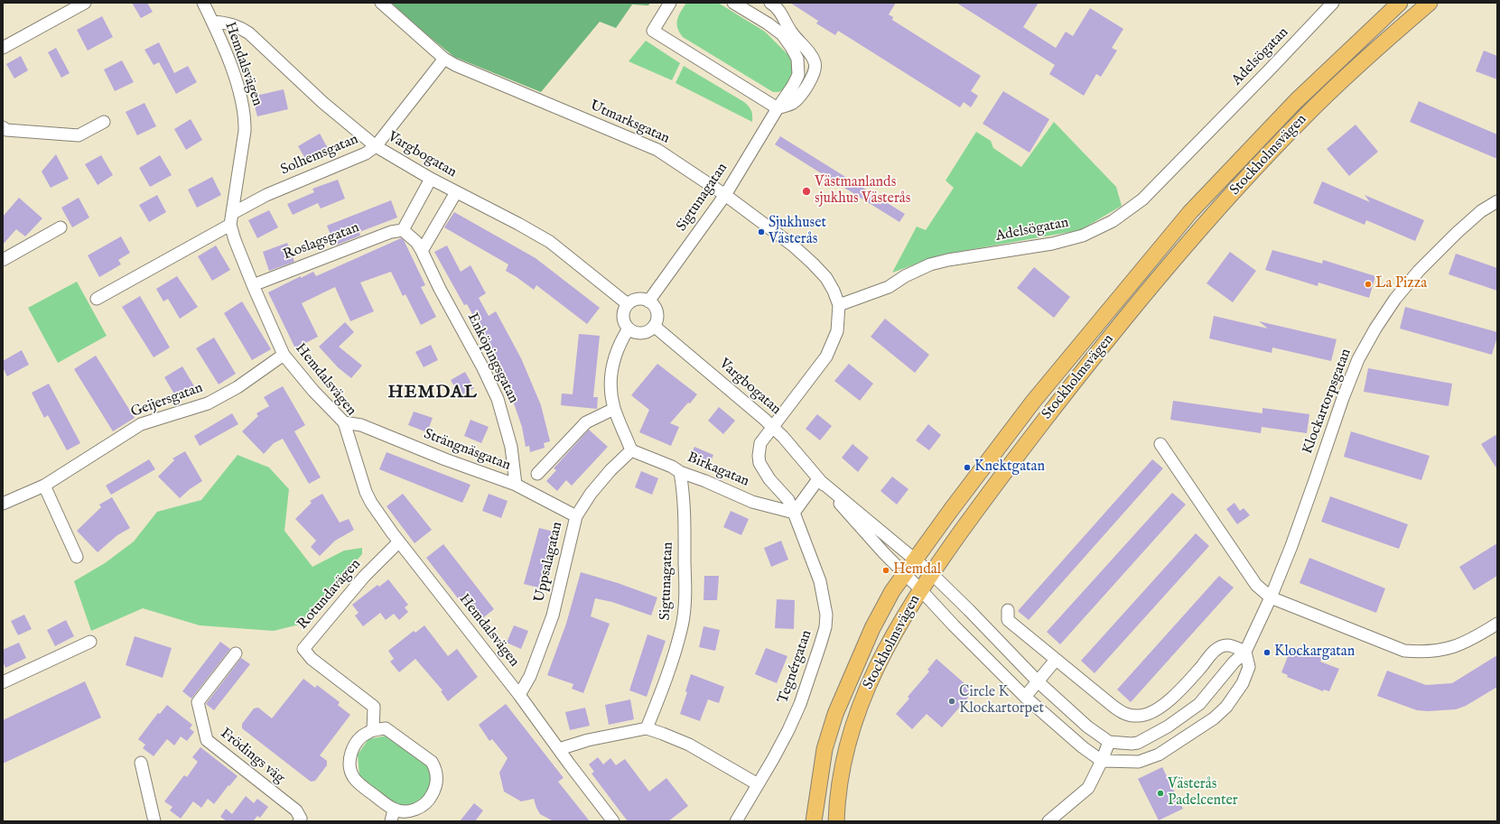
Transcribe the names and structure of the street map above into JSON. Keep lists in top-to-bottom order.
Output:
{
  "streets": {
    "main road": ["Stockholmsvägen"],
    "street": [
      "Adelsögatan",
      "Hemdalsvägen",
      "Utmarksgatan",
      "Solhemsgatan",
      "Vargbogatan",
      "Sigtunagatan",
      "Roslagsgatan",
      "Enköpingsgatan",
      "Geijersgatan",
      "Klockartorpsgatan",
      "Strängnäsgatan",
      "Birkagatan",
      "Uppsalagatan",
      "Rotundavägen",
      "Tegnérgatan",
      "Frödings väg"
    ]
  },
  "crossings": [
    ["Adelsögatan", "Utmarksgatan"],
    ["Hemdalsvägen", "Solhemsgatan"],
    ["Hemdalsvägen", "Vargbogatan"],
    ["Hemdalsvägen", "Roslagsgatan"],
    ["Hemdalsvägen", "Geijersgatan"],
    ["Hemdalsvägen", "Strängnäsgatan"],
    ["Hemdalsvägen", "Uppsalagatan"],
    ["Hemdalsvägen", "Rotundavägen"],
    ["Utmarksgatan", "Solhemsgatan"],
    ["Utmarksgatan", "Sigtunagatan"],
    ["Solhemsgatan", "Vargbogatan"],
    ["Vargbogatan", "Stockholmsvägen"],
    ["Vargbogatan", "Sigtunagatan"],
    ["Vargbogatan", "Tegnérgatan"],
    ["Sigtunagatan", "Birkagatan"],
    ["Enköpingsgatan", "Strängnäsgatan"],
    ["Strängnäsgatan", "Uppsalagatan"],
    ["Birkagatan", "Uppsalagatan"],
    ["Birkagatan", "Tegnérgatan"]
  ],
  "districts": ["HEMDAL"],
  "places": [
    "Västmanlands sjukhus Västerås",
    "Sjukhuset Västerås",
    "La Pizza",
    "Knektgatan",
    "Hemdal",
    "Klockargatan",
    "Circle K Klockartorpet",
    "Västerås Padelcenter"
  ]
}
